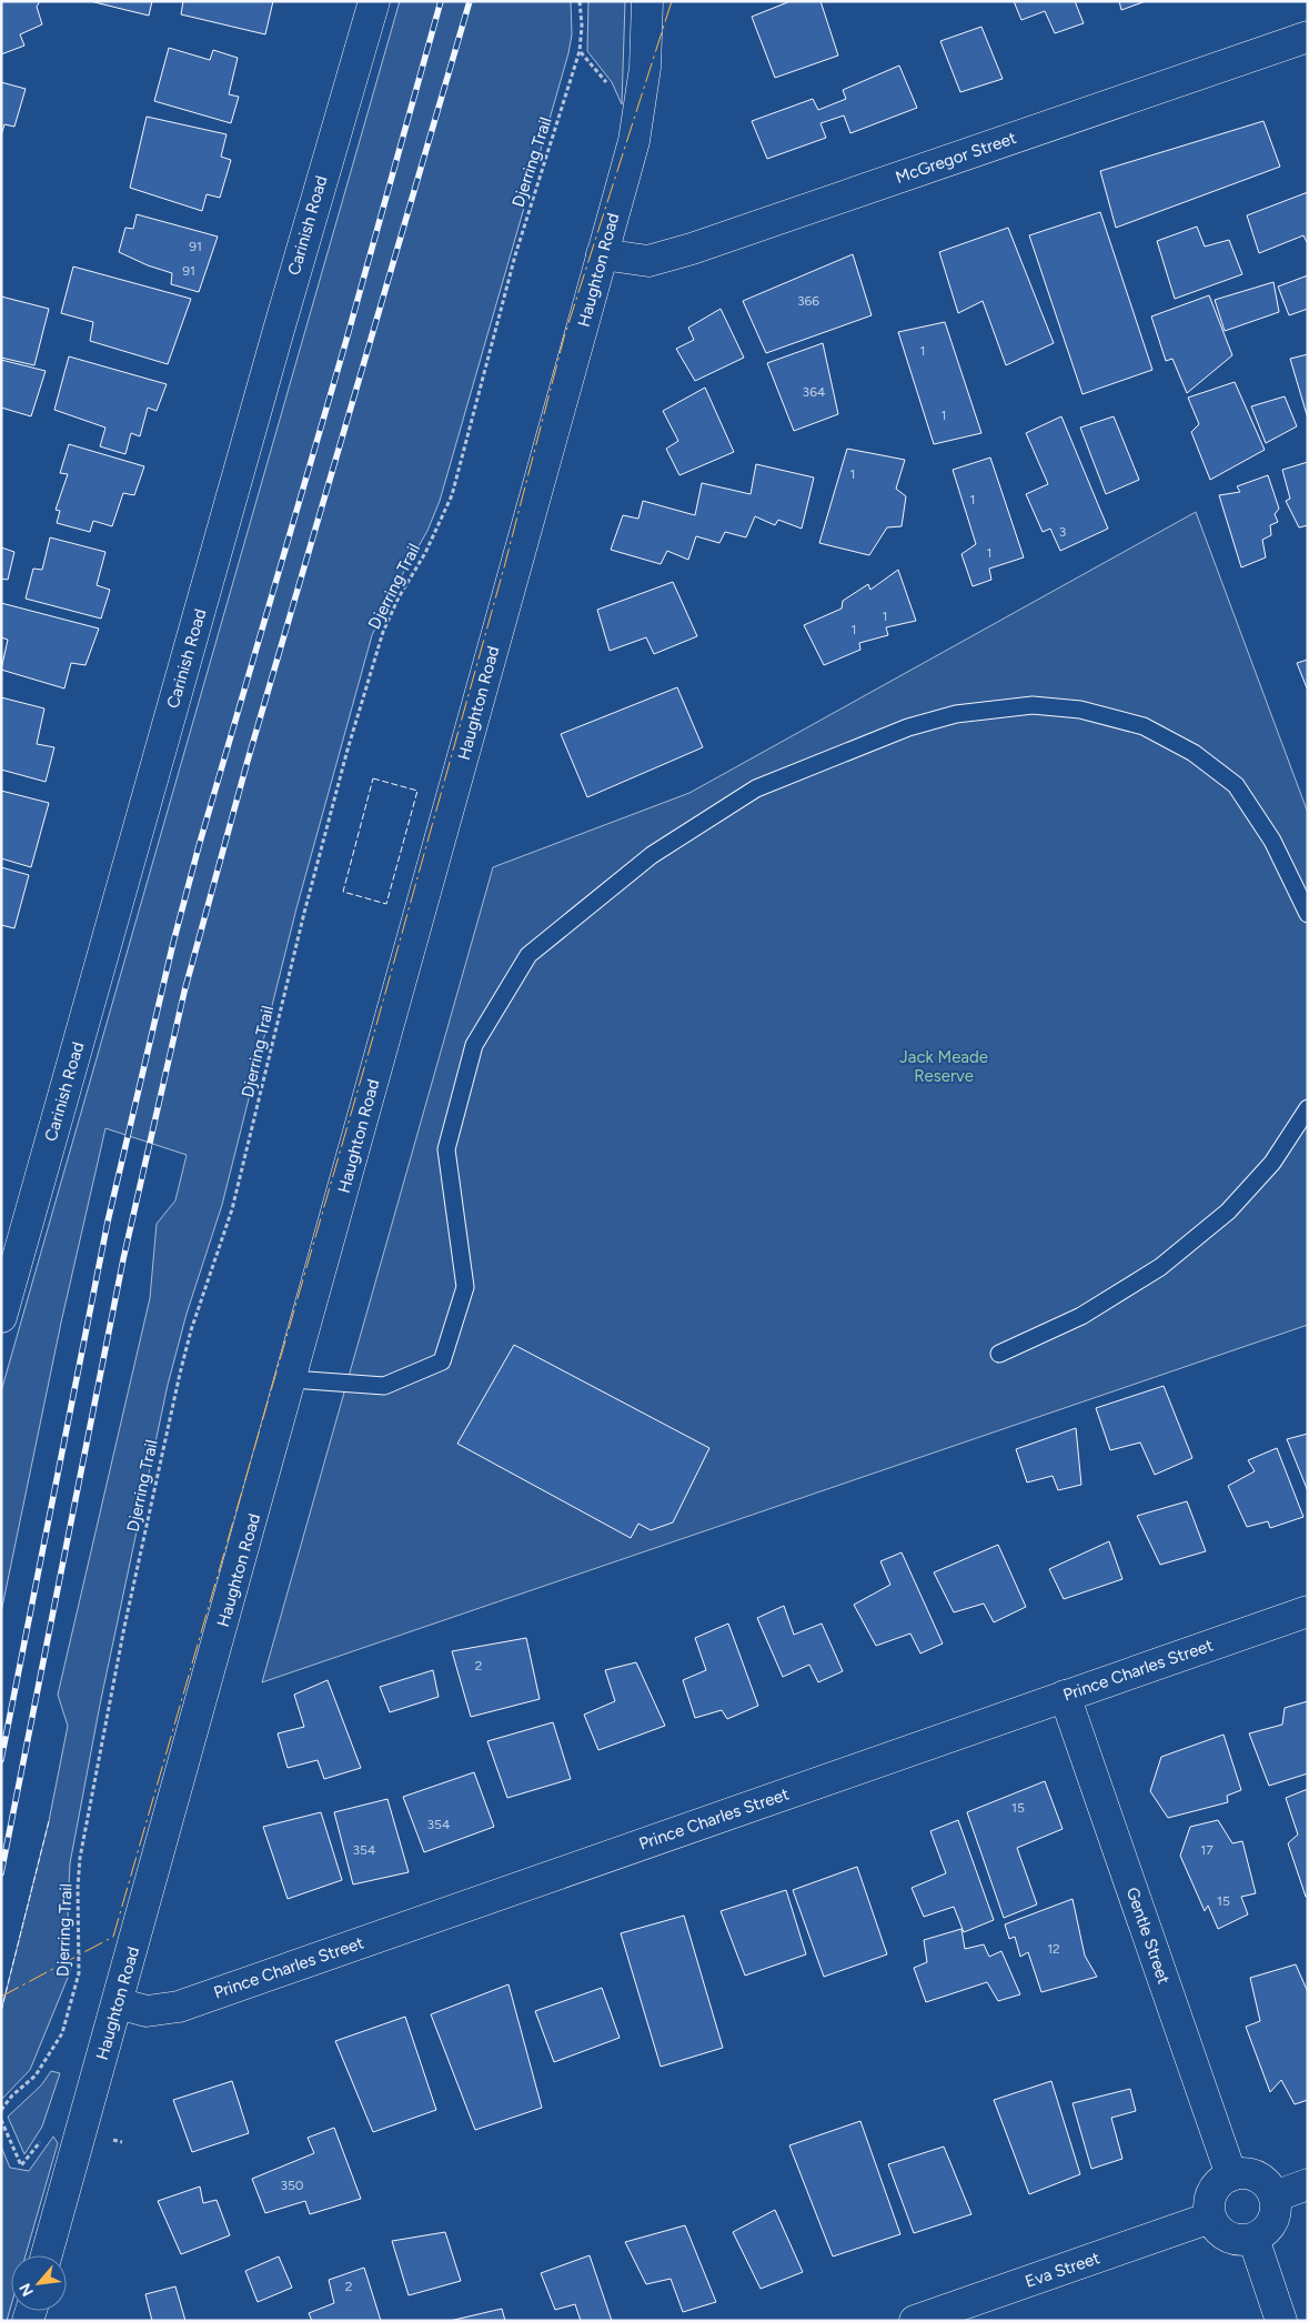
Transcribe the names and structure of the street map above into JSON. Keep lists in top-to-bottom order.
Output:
{
  "streets": {
    "street": [
      "McGregor Street",
      "Carinish Road",
      "Haughton Road",
      "Prince Charles Street",
      "Gentle Street",
      "Eva Street"
    ],
    "path": ["Djerring Trail"]
  },
  "crossings": [
    ["McGregor Street", "Haughton Road"],
    ["Haughton Road", "Prince Charles Street"],
    ["Prince Charles Street", "Gentle Street"],
    ["Gentle Street", "Eva Street"]
  ],
  "parks": ["Jack Meade Reserve"],
  "house_numbers": [
    "91",
    "91",
    "366",
    "1",
    "364",
    "1",
    "1",
    "1",
    "3",
    "1",
    "1",
    "1",
    "2",
    "15",
    "354",
    "354",
    "17",
    "15",
    "12",
    "350",
    "2"
  ],
  "north": "bottom left"
}
